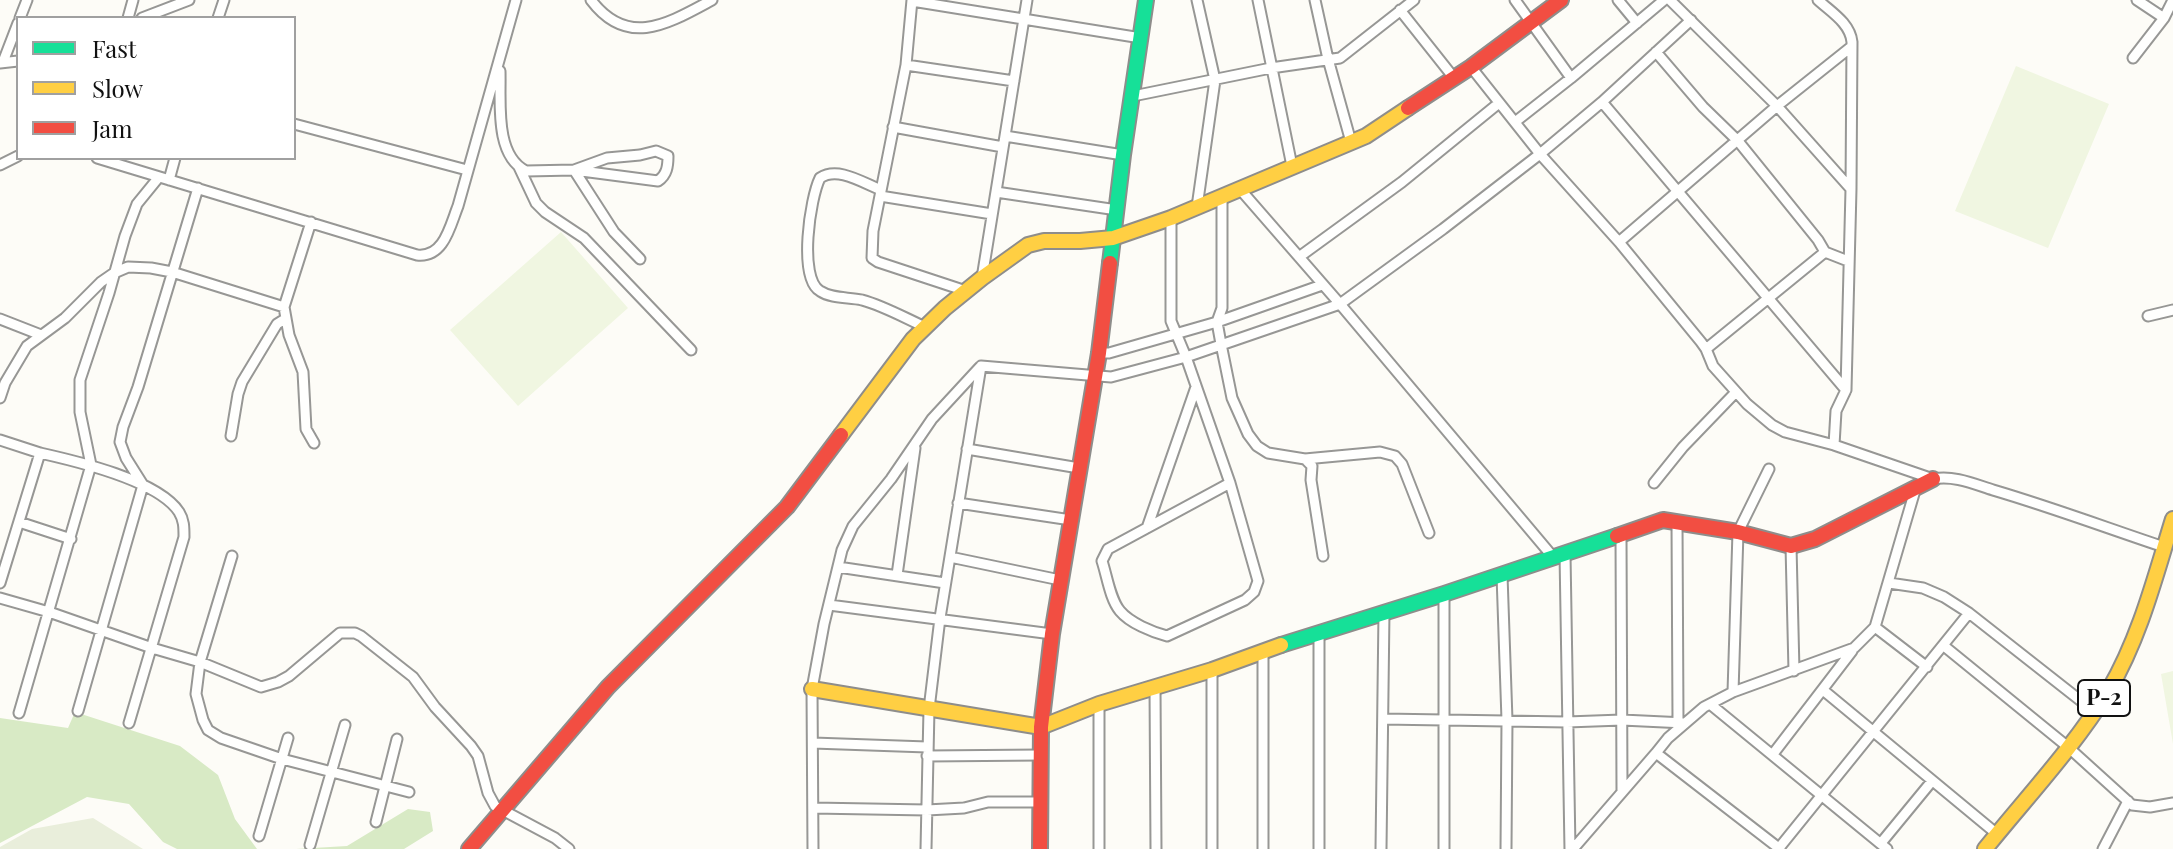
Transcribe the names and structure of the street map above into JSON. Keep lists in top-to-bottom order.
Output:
{
  "streets": {
    "main road": ["P-2"]
  },
  "legend": ["Fast", "Slow", "Jam"]
}
